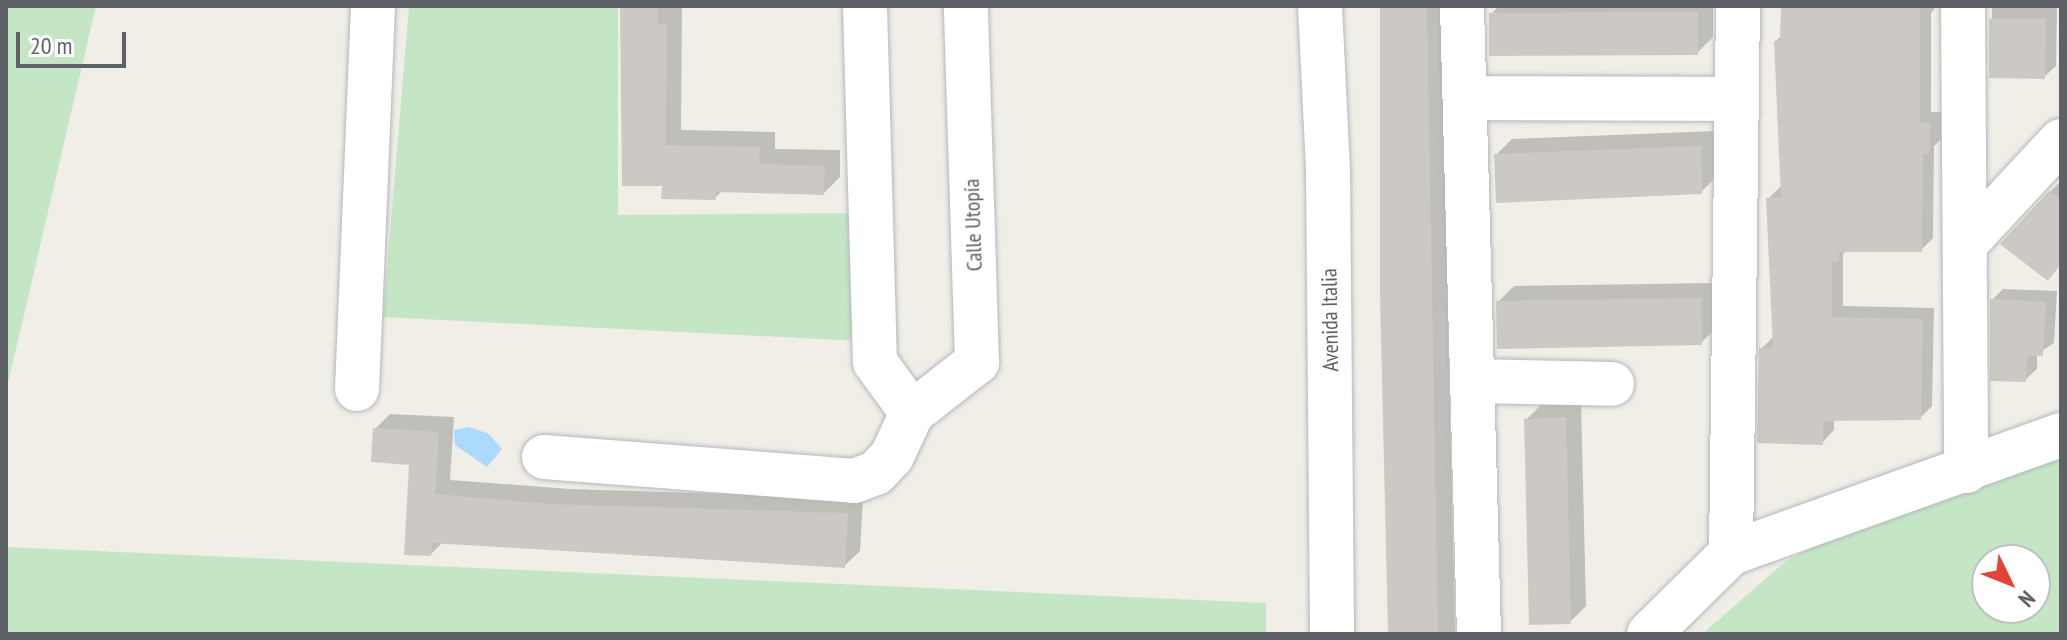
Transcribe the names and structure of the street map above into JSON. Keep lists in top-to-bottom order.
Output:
{
  "streets": {
    "street": ["Calle Utopía", "Avenida Italia"]
  },
  "scale_bar": "20 m",
  "north": "bottom right"
}
